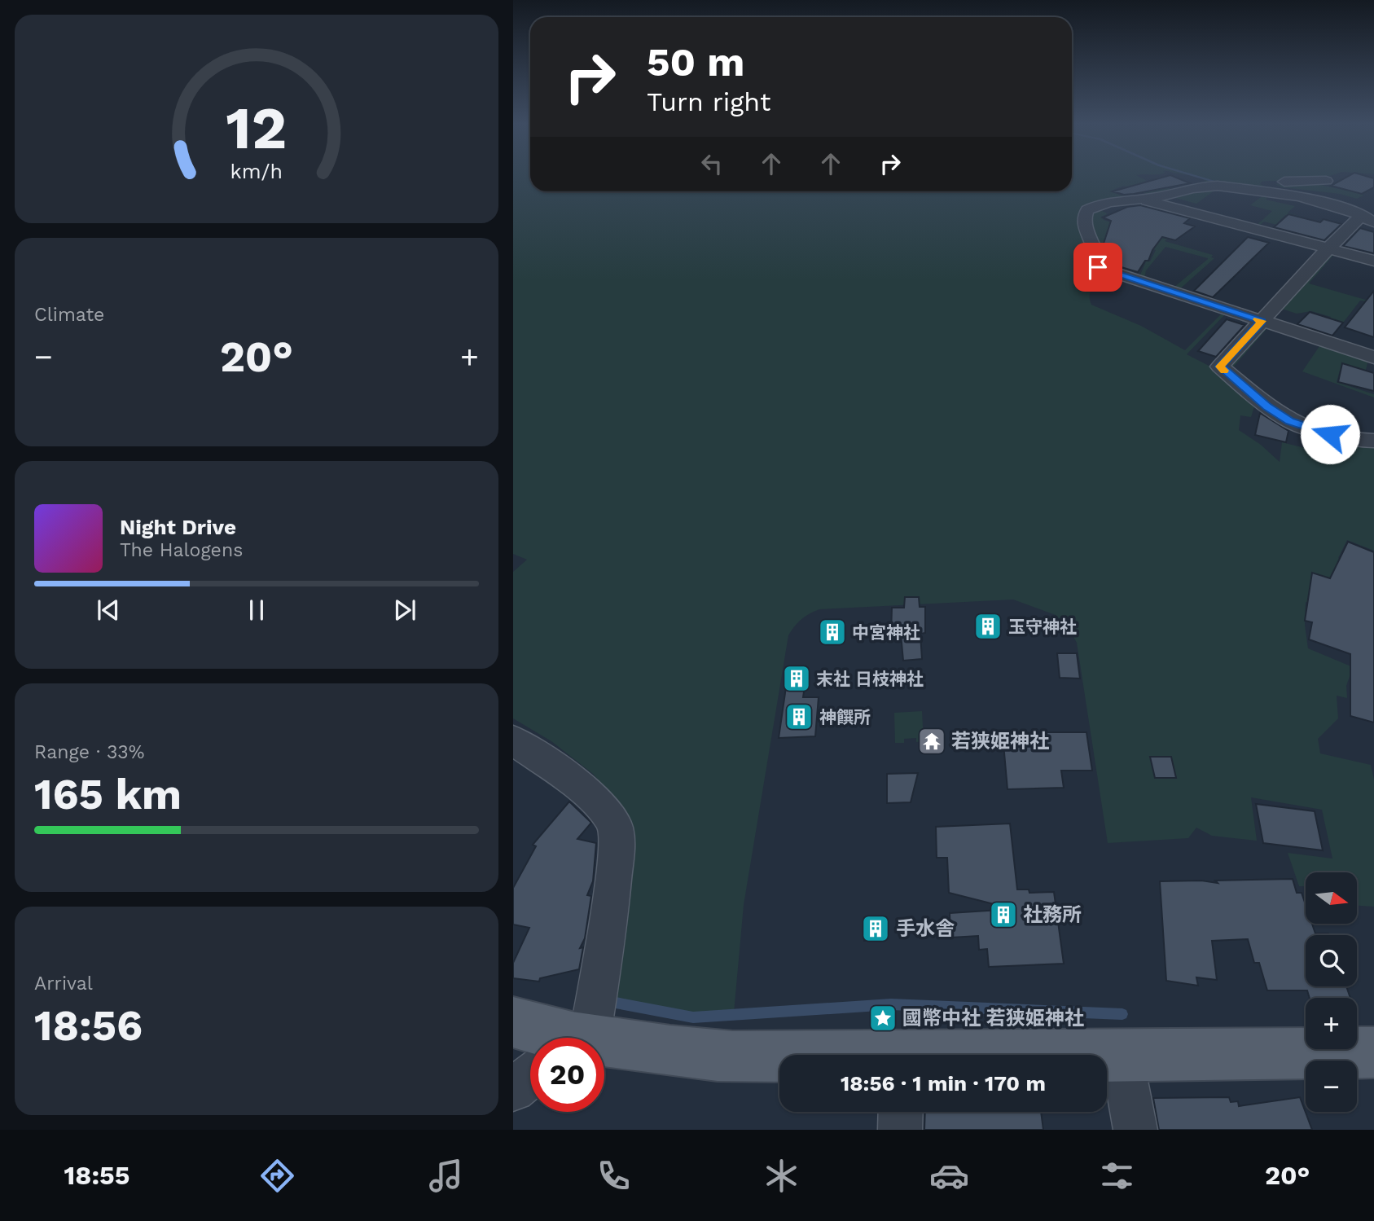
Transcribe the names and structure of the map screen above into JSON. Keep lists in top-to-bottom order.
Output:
{
  "places": {
    "building": [
      "玉守神社",
      "中宮神社",
      "末社 日枝神社",
      "神饌所",
      "社務所",
      "手水舎"
    ],
    "temple": ["若狭姫神社"],
    "place": ["國幣中社 若狭姫神社"]
  },
  "north": "right",
  "page": {
    "turn": ["50 m", "Turn right"],
    "tile": [
      "Climate",
      ["Range · 33%", "165 km"],
      ["Arrival", "18:56"]
    ],
    "heat": ["−", "20°", "+"],
    "song": ["Night Drive", "The Halogens"],
    "map_buttons": ["+", "−"],
    "limit": "20",
    "trip": "18:56 · 1 min · 170 m",
    "tabs": ["18:55", "20°"],
    "gauge": ["12", "km/h"]
  }
}
